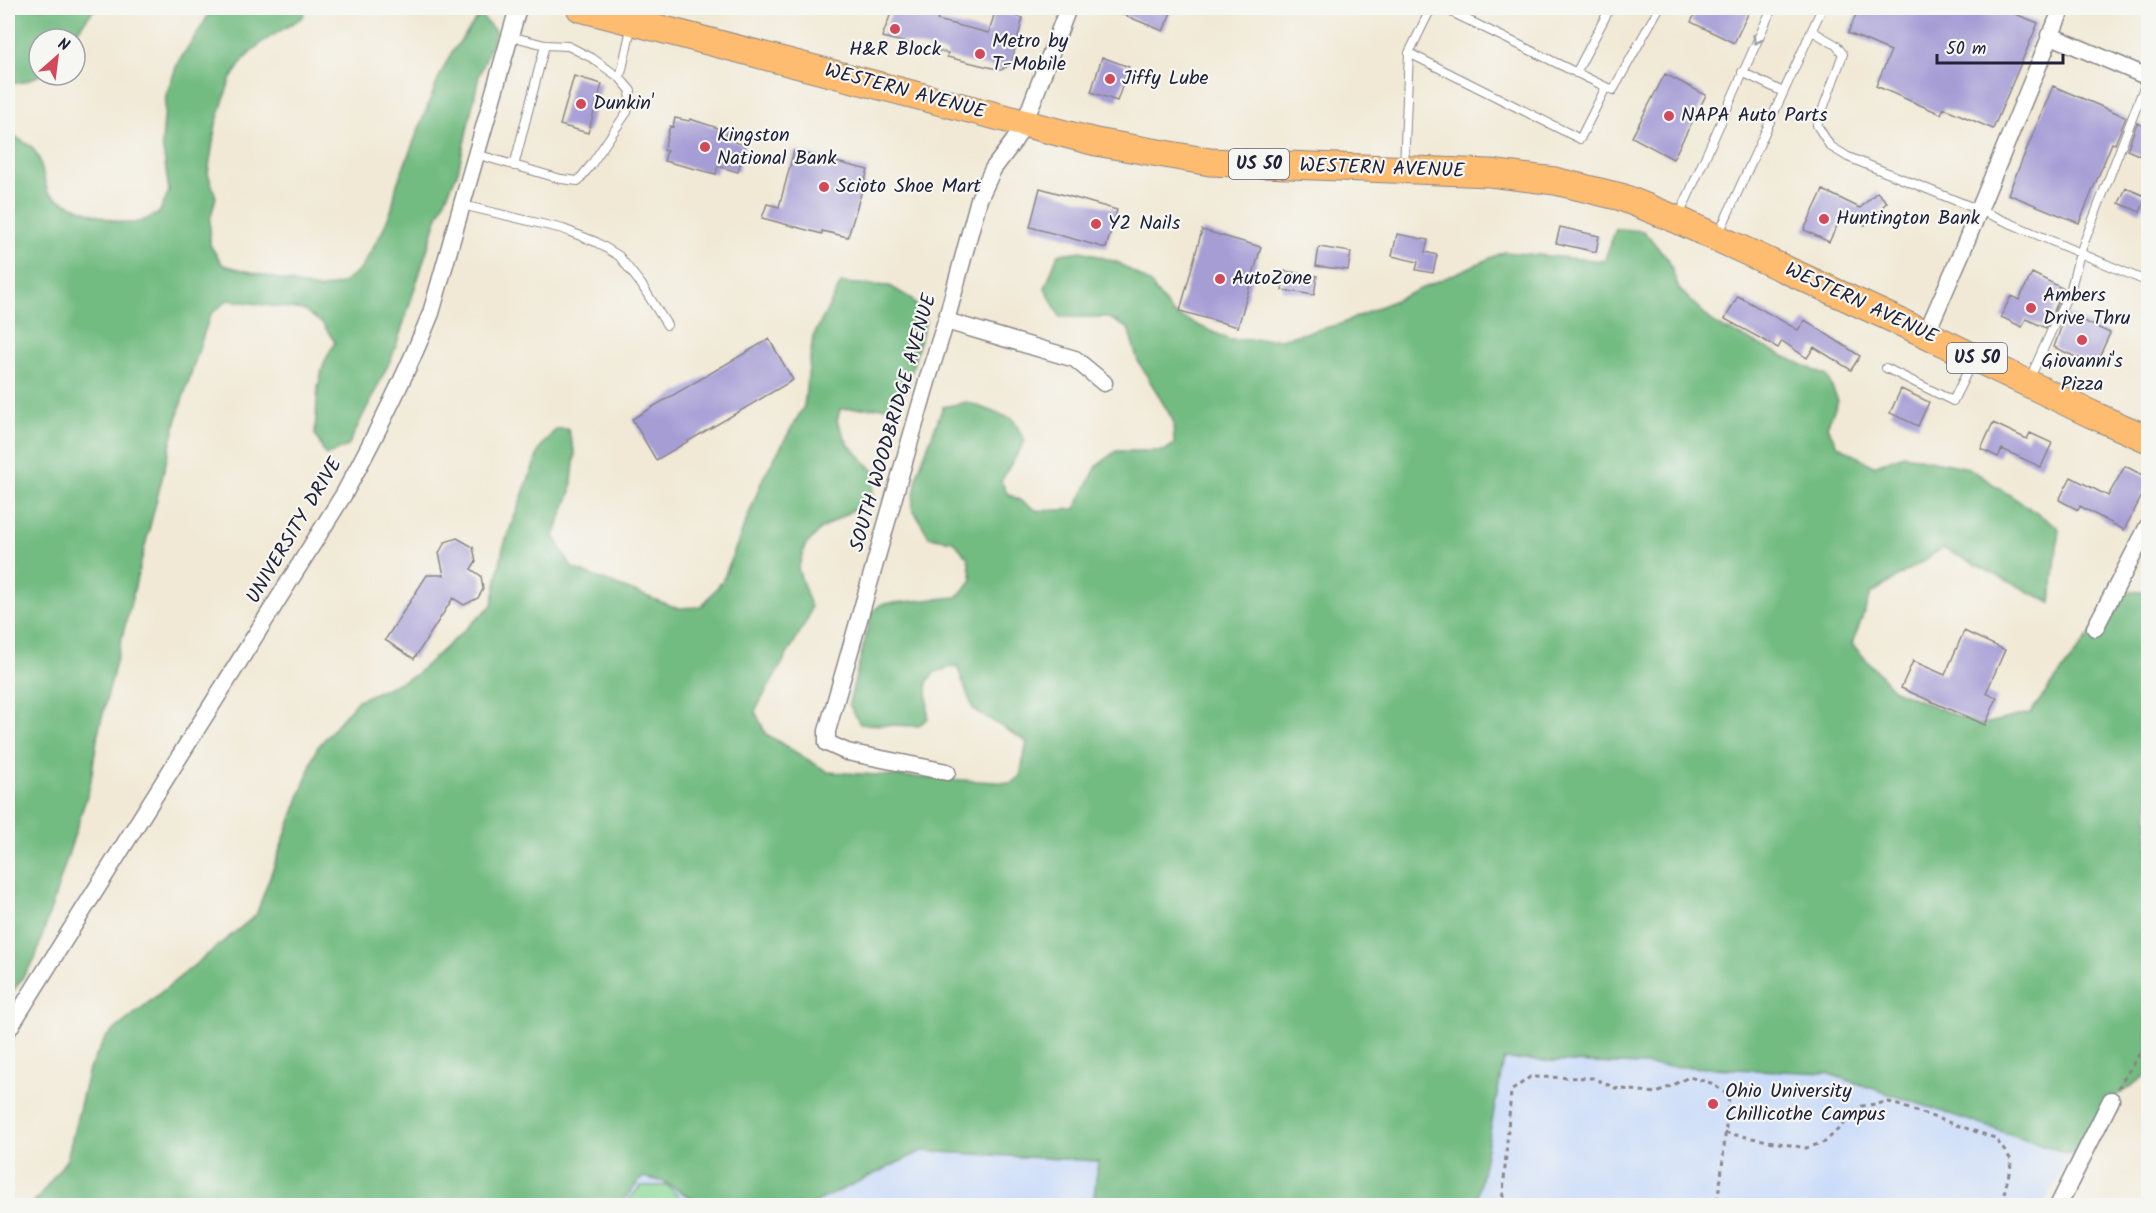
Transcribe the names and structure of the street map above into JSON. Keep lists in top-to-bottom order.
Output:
{
  "streets": {
    "main road": ["WESTERN AVENUE", "US 50"],
    "street": ["SOUTH WOODBRIDGE AVENUE", "UNIVERSITY DRIVE"]
  },
  "crossings": [
    ["WESTERN AVENUE", "SOUTH WOODBRIDGE AVENUE"]
  ],
  "places": [
    "H&R Block",
    "Metro by T-Mobile",
    "Jiffy Lube",
    "Dunkin'",
    "NAPA Auto Parts",
    "Kingston National Bank",
    "Scioto Shoe Mart",
    "Huntington Bank",
    "Y2 Nails",
    "AutoZone",
    "Ambers Drive Thru",
    "Giovanni's Pizza",
    "Ohio University Chillicothe Campus"
  ],
  "scale_bar": "50 m",
  "north": "top right"
}
